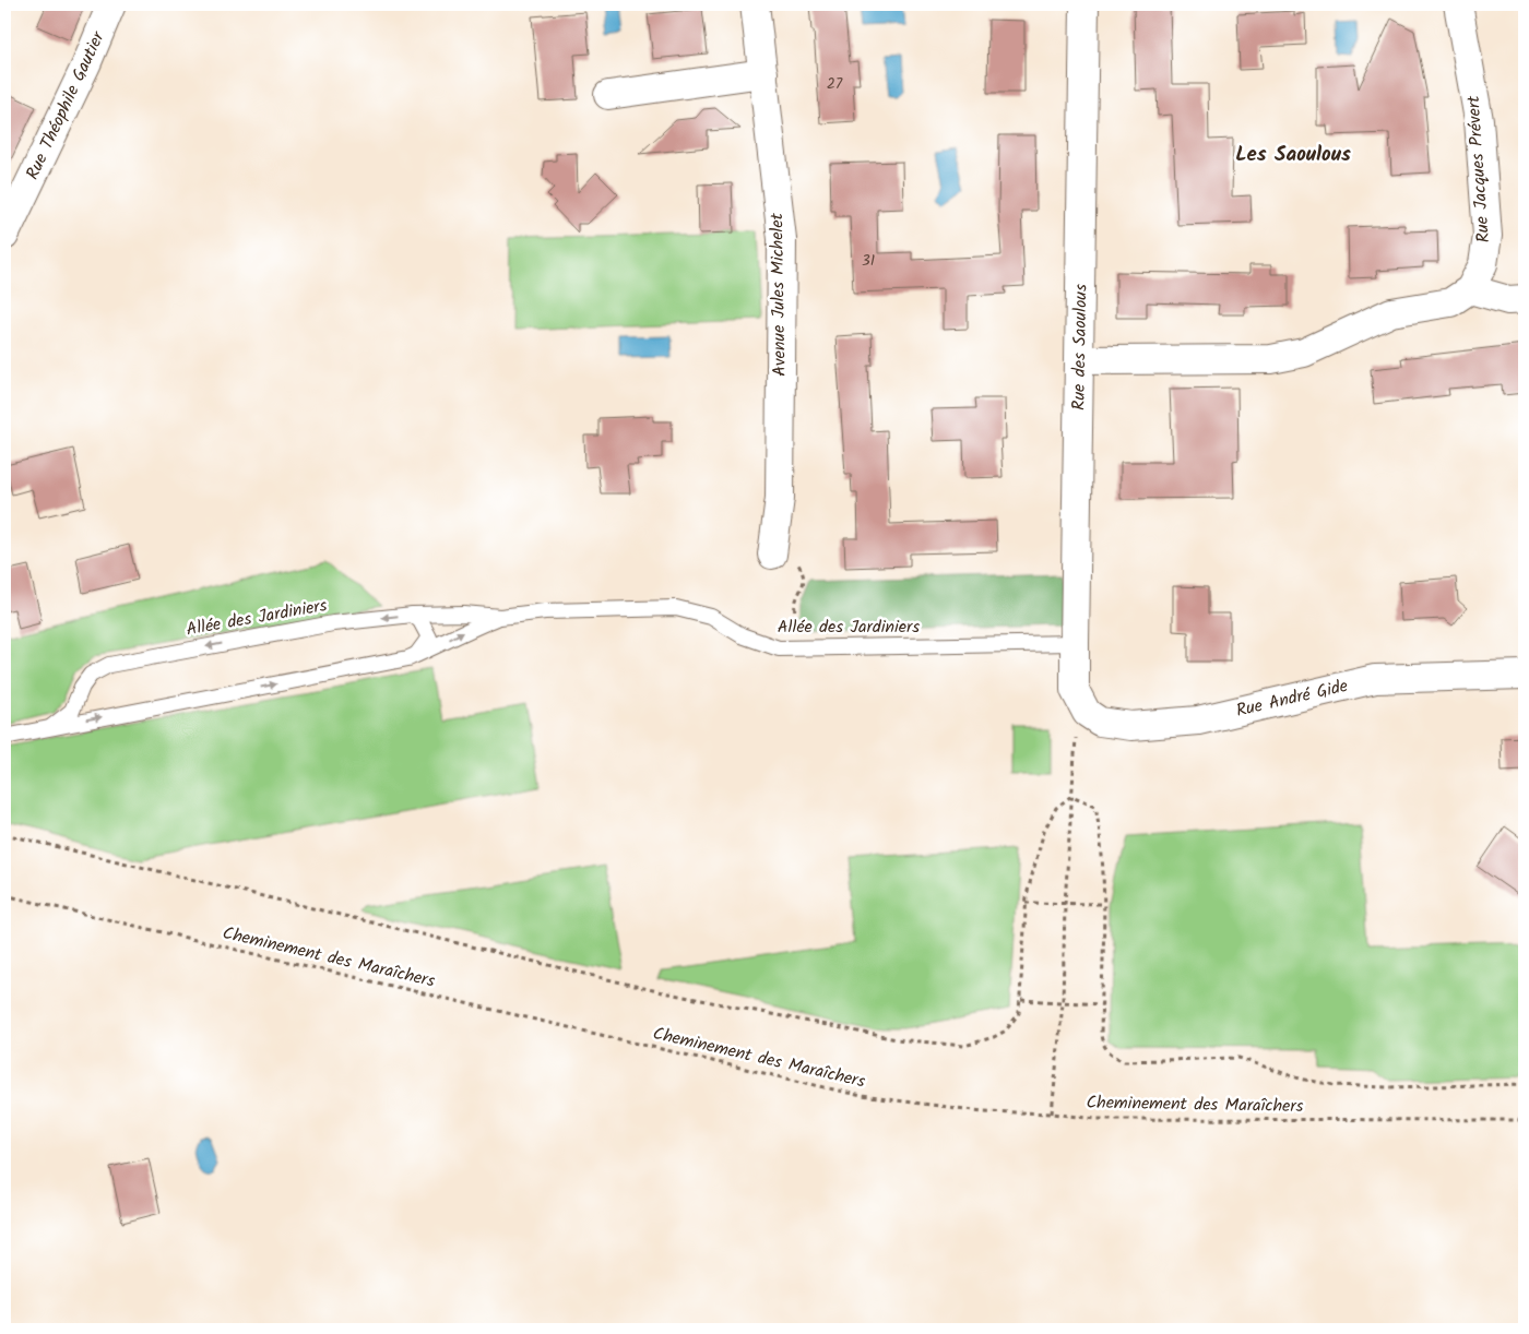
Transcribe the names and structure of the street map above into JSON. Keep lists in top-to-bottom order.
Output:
{
  "streets": {
    "street": [
      "Rue Théophile Gautier",
      "Rue Jacques Prévert",
      "Avenue Jules Michelet",
      "Rue des Saoulous",
      "Rue André Gide"
    ],
    "lane": ["Allée des Jardiniers"],
    "path": ["Cheminement des Maraîchers"]
  },
  "crossings": [
    ["Rue des Saoulous", "Allée des Jardiniers"],
    ["Rue des Saoulous", "Rue André Gide"]
  ],
  "districts": ["Les Saoulous"],
  "house_numbers": ["27", "31"]
}
